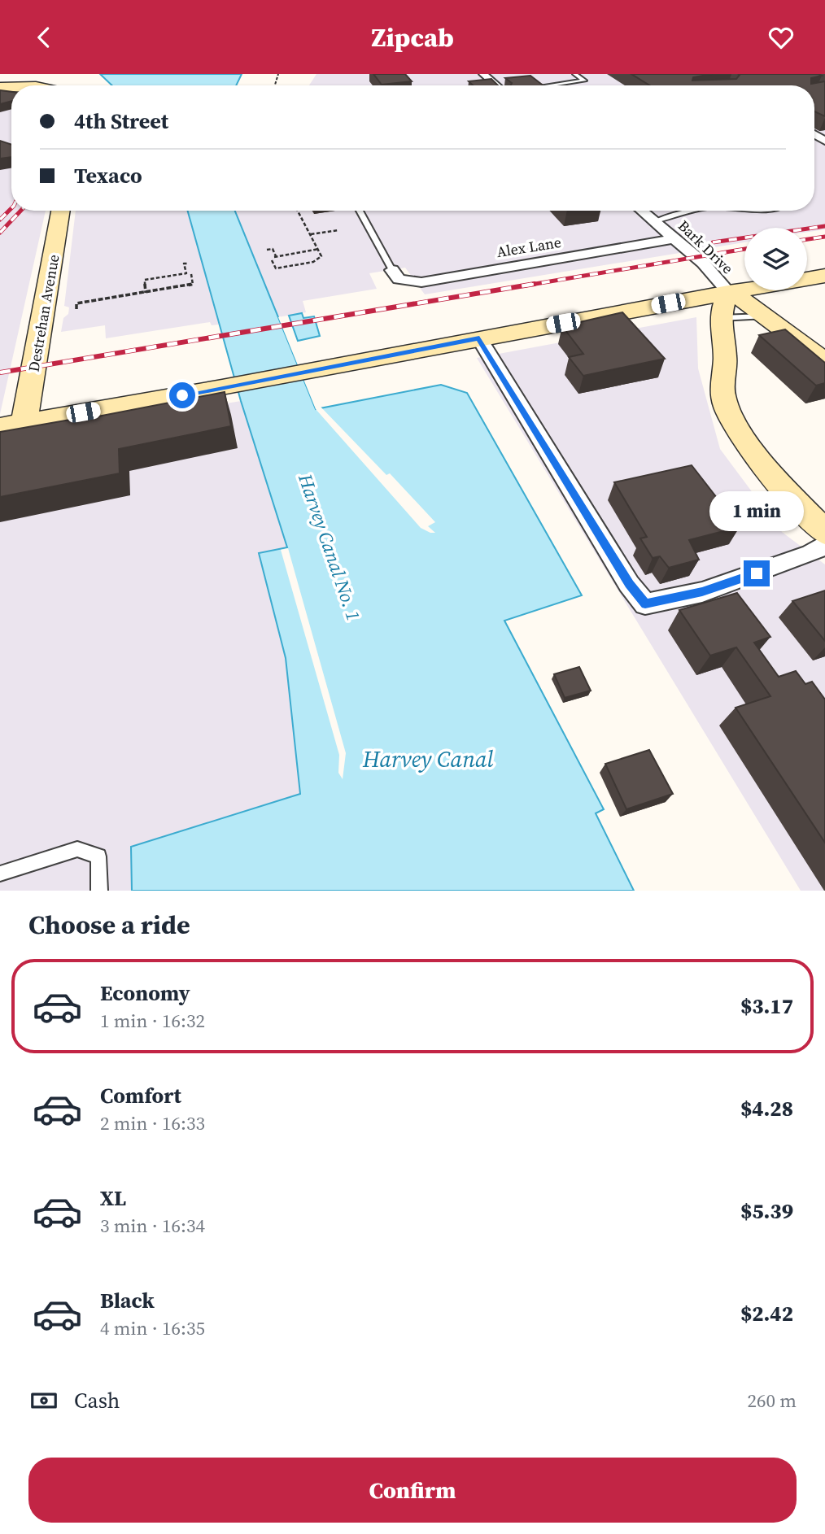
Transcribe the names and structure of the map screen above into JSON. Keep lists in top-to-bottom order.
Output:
{
  "streets": {
    "main road": ["Destrehan Avenue"],
    "street": ["Alex Lane", "Bark Drive"]
  },
  "crossings": [
    ["Alex Lane", "Bark Drive"]
  ],
  "water": ["Harvey Canal No. 1", "Harvey Canal"],
  "page": {
    "header": "Zipcab",
    "banner": ["4th Street", "Texaco"],
    "bubble": "1 min",
    "heading": "Choose a ride",
    "list": [
      {
        "name": "Economy",
        "note": "1 min · 16:32",
        "value": "$3.17"
      },
      {
        "name": "Comfort",
        "note": "2 min · 16:33",
        "value": "$4.28"
      },
      {
        "name": "XL",
        "note": "3 min · 16:34",
        "value": "$5.39"
      },
      {
        "name": "Black",
        "note": "4 min · 16:35",
        "value": "$2.42"
      }
    ],
    "pay": ["Cash", "260 m"],
    "buttons": "Confirm"
  }
}
